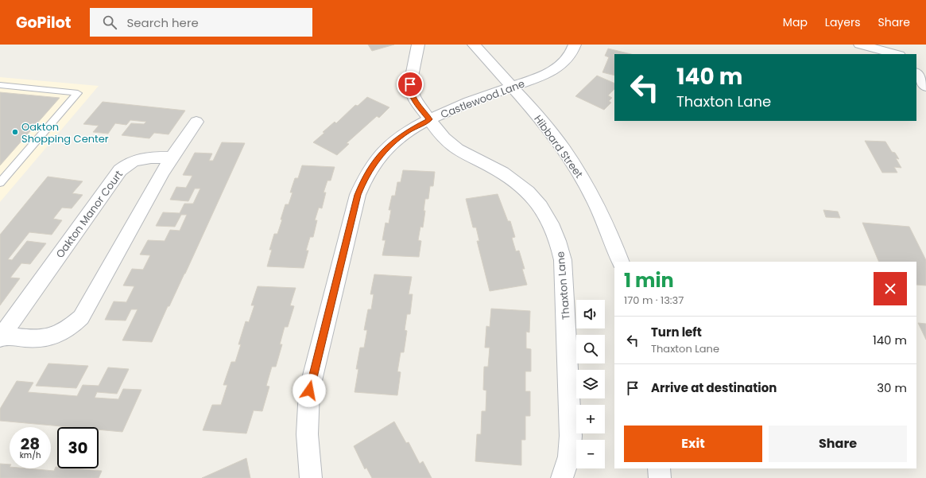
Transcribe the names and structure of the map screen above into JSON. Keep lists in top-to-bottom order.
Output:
{
  "streets": {
    "street": [
      "Castlewood Lane",
      "Hibbard Street",
      "Oakton Manor Court",
      "Thaxton Lane"
    ]
  },
  "crossings": [
    ["Castlewood Lane", "Hibbard Street"],
    ["Castlewood Lane", "Thaxton Lane"]
  ],
  "places": ["Oakton Shopping Center"],
  "page": {
    "header": "GoPilot",
    "search": "Search here",
    "nav": ["Map", "Layers", "Share"],
    "turn": ["140 m", "Thaxton Lane"],
    "heading": ["1 min", "170 m · 13:37"],
    "map_buttons": ["+", "−"],
    "list": [
      {
        "name": "Turn left",
        "note": "Thaxton Lane",
        "value": "140 m"
      },
      {
        "name": "Arrive at destination",
        "value": "30 m"
      }
    ],
    "buttons": ["Exit", "Share"],
    "speed": "28 km/h",
    "limit": "30"
  }
}
